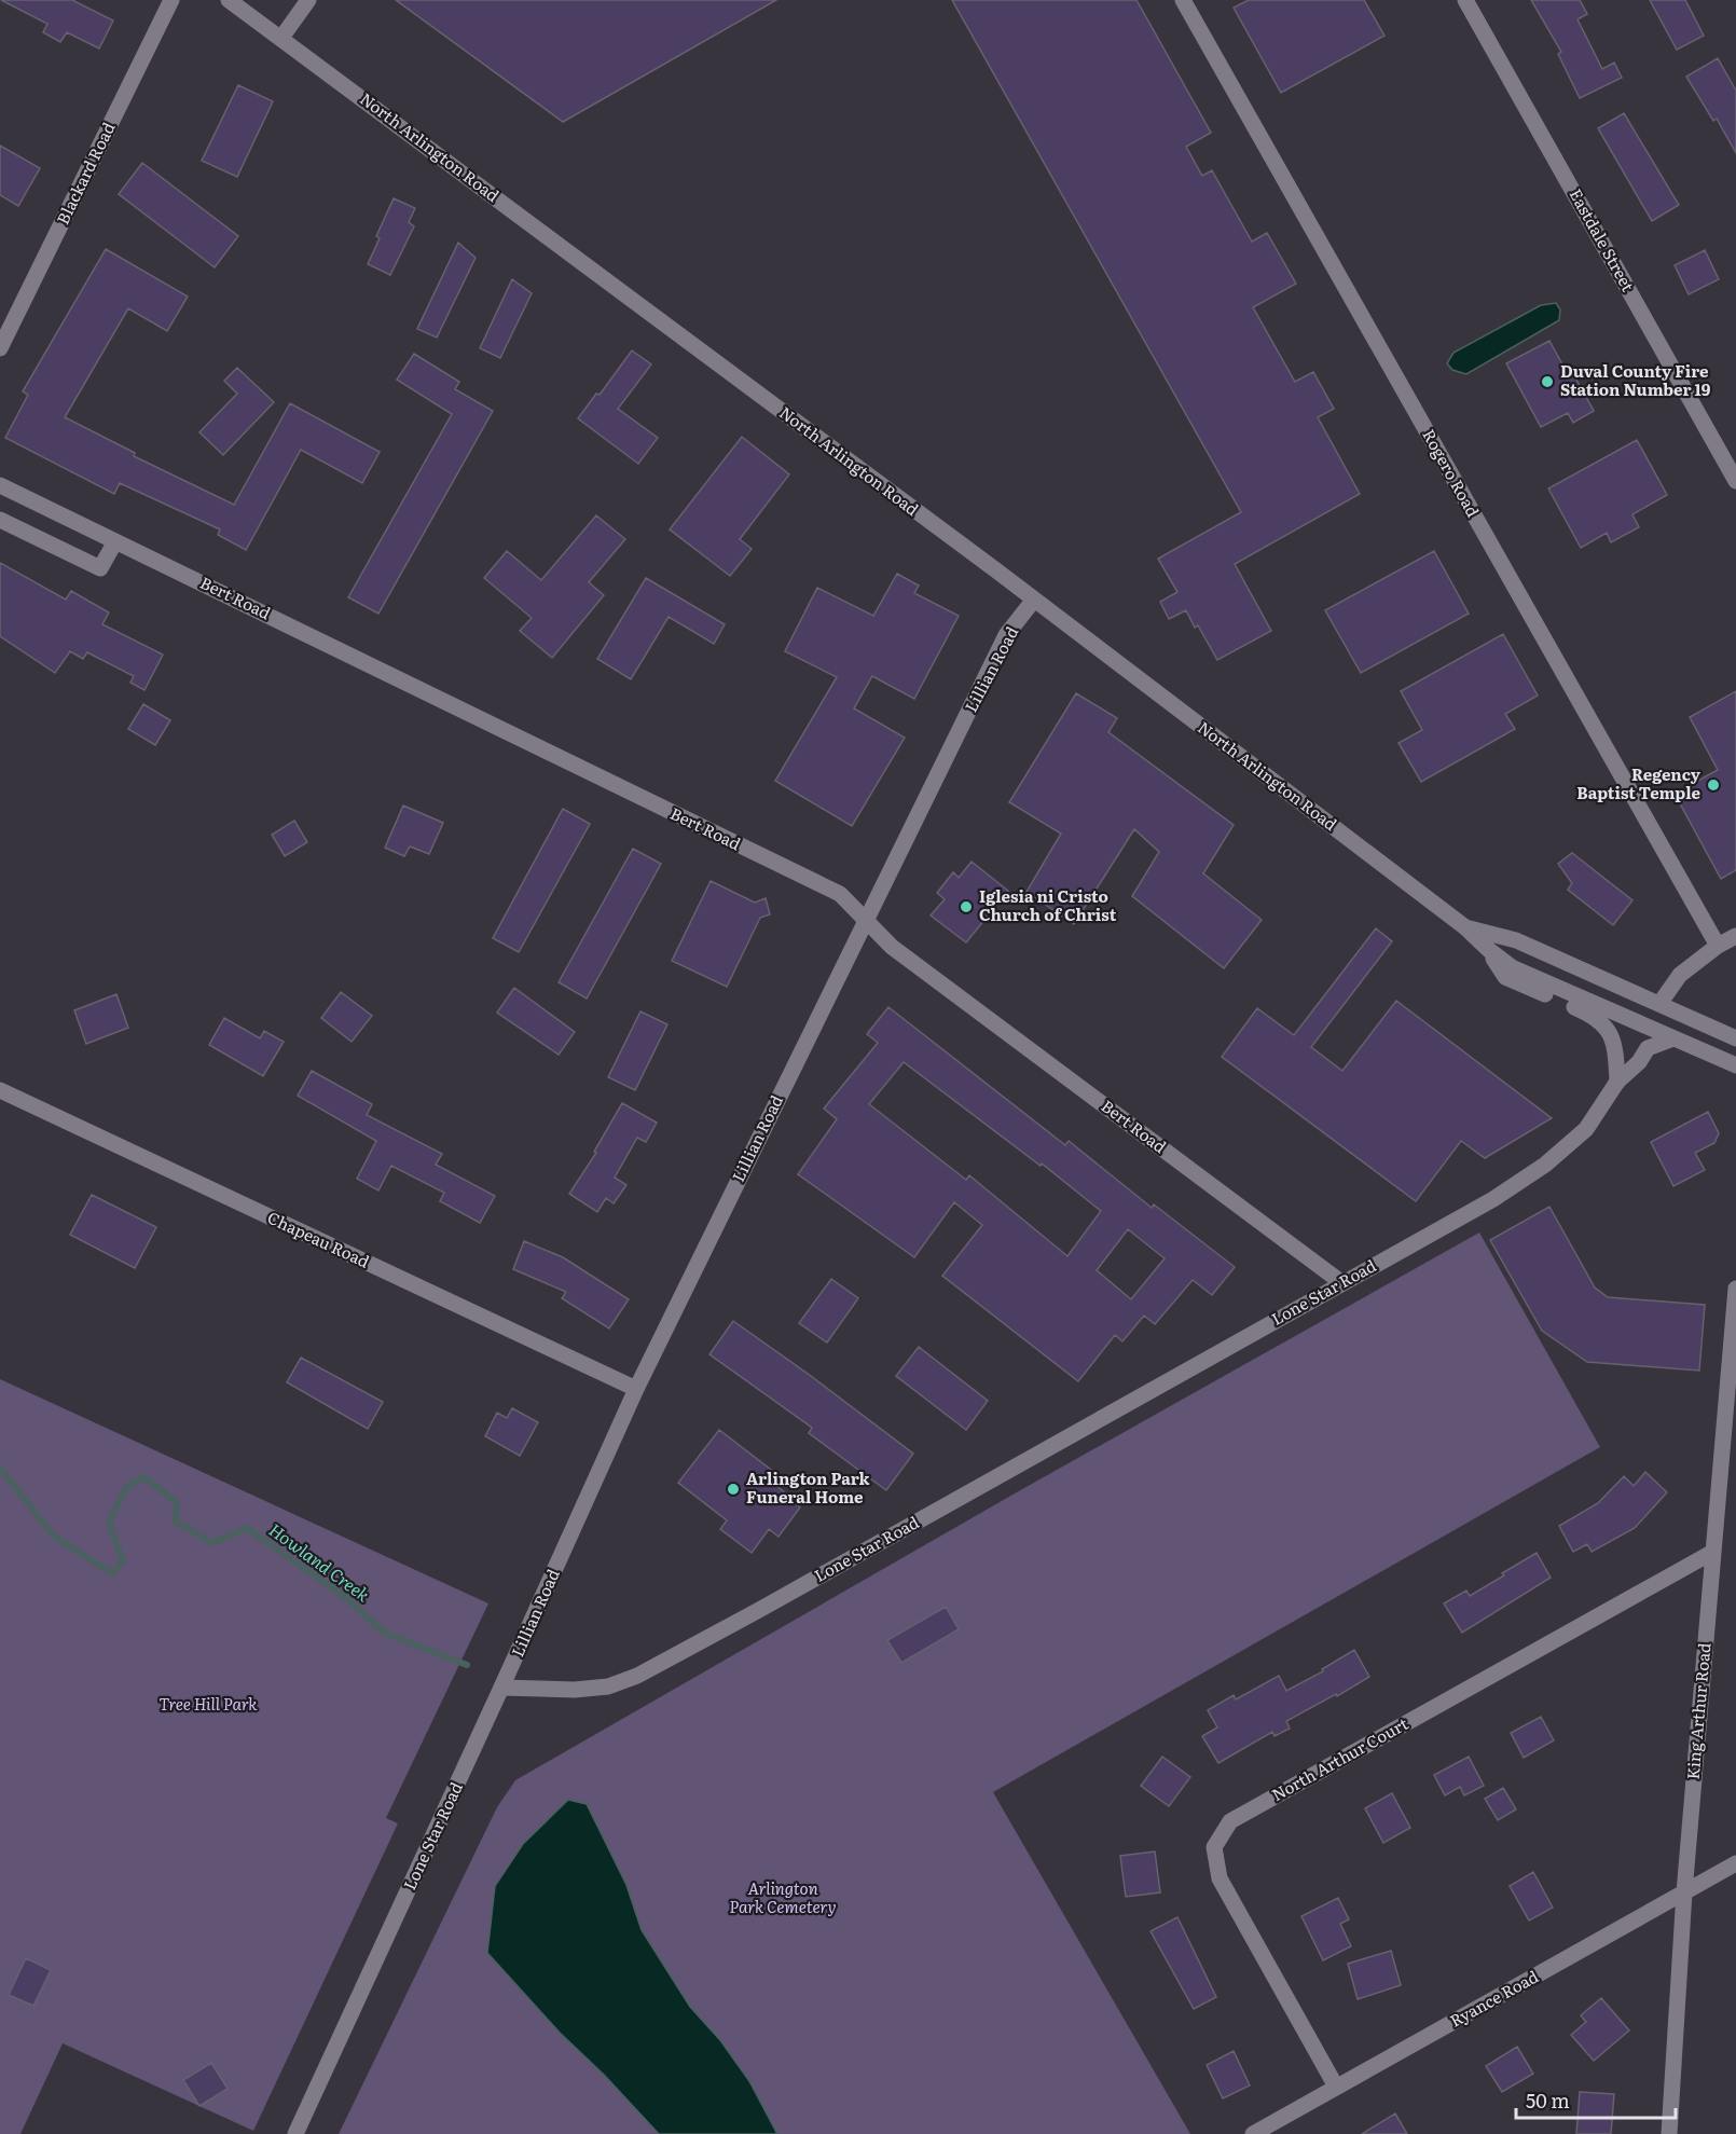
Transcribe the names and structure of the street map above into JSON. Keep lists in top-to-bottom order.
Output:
{
  "streets": {
    "street": [
      "North Arlington Road",
      "Blackard Road",
      "Eastdale Street",
      "Rogero Road",
      "Bert Road",
      "Lillian Road",
      "Chapeau Road",
      "Lone Star Road",
      "King Arthur Road",
      "North Arthur Court",
      "Ryance Road"
    ]
  },
  "crossings": [
    ["North Arlington Road", "Lillian Road"],
    ["North Arlington Road", "Lone Star Road"],
    ["Bert Road", "Lillian Road"],
    ["Bert Road", "Lone Star Road"],
    ["Lillian Road", "Chapeau Road"],
    ["Lillian Road", "Lone Star Road"],
    ["King Arthur Road", "North Arthur Court"],
    ["King Arthur Road", "Ryance Road"],
    ["North Arthur Court", "Ryance Road"]
  ],
  "water": ["Howland Creek"],
  "parks": ["Tree Hill Park", "Arlington Park Cemetery"],
  "places": [
    "Duval County Fire Station Number 19",
    "Regency Baptist Temple",
    "Iglesia ni Cristo Church of Christ",
    "Arlington Park Funeral Home"
  ],
  "scale_bar": "50 m"
}
